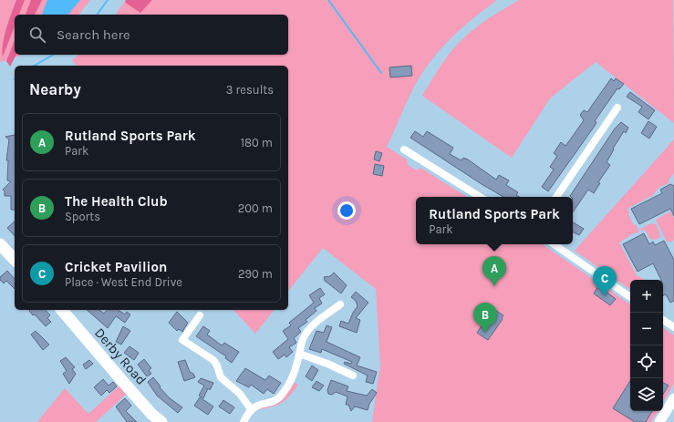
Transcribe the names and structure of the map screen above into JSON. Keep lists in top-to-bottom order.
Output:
{
  "streets": {
    "main road": ["Derby Road"]
  },
  "page": {
    "search": "Search here",
    "heading": ["Nearby", "3 results"],
    "list": [
      {
        "mark": "A",
        "name": "Rutland Sports Park",
        "note": "Park",
        "value": "180 m"
      },
      {
        "mark": "B",
        "name": "The Health Club",
        "note": "Sports",
        "value": "200 m"
      },
      {
        "mark": "C",
        "name": "Cricket Pavilion",
        "note": "Place · West End Drive",
        "value": "290 m"
      }
    ],
    "popup": ["Rutland Sports Park", "Park"],
    "pins": ["A", "C", "B"],
    "map_buttons": ["+", "−"]
  }
}
